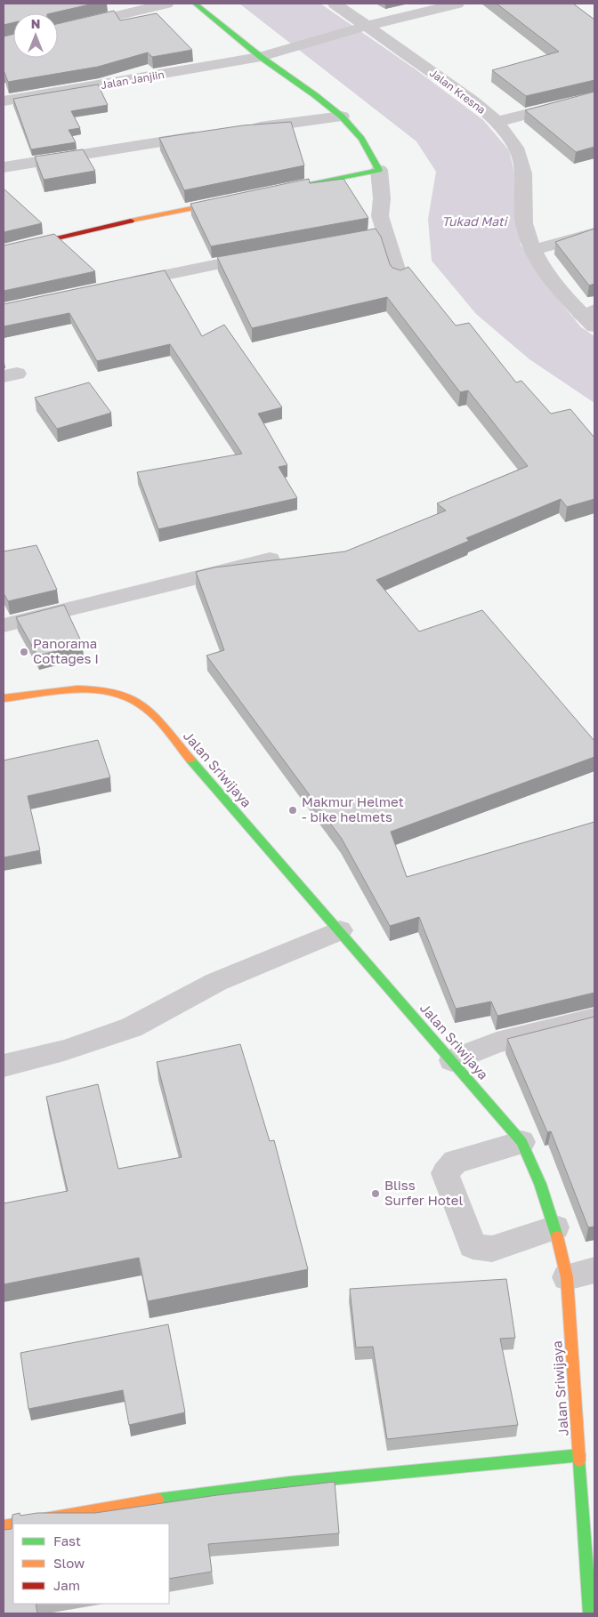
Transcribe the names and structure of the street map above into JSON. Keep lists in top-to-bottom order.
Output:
{
  "streets": {
    "street": ["Jalan Janjiin", "Jalan Kresna", "Jalan Sriwijaya"]
  },
  "crossings": [
    ["Jalan Janjiin", "Jalan Kresna"]
  ],
  "water": ["Tukad Mati"],
  "places": ["Panorama Cottages I", "Makmur Helmet - bike helmets", "Bliss Surfer Hotel"],
  "legend": ["Fast", "Slow", "Jam"],
  "north": "top"
}
